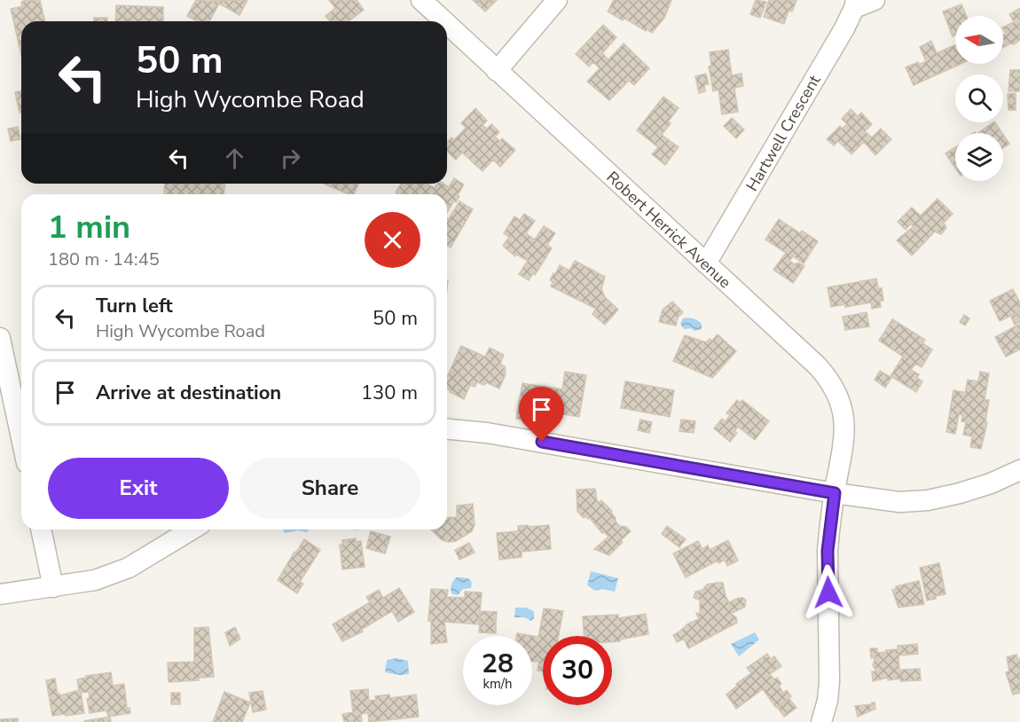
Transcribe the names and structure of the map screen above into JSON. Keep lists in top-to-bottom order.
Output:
{
  "streets": {
    "street": ["Hartwell Crescent", "Robert Herrick Avenue"]
  },
  "crossings": [
    ["Hartwell Crescent", "Robert Herrick Avenue"]
  ],
  "north": "left",
  "page": {
    "turn": ["50 m", "High Wycombe Road"],
    "heading": ["1 min", "180 m · 14:45"],
    "list": [
      {
        "name": "Turn left",
        "note": "High Wycombe Road",
        "value": "50 m"
      },
      {
        "name": "Arrive at destination",
        "value": "130 m"
      }
    ],
    "buttons": ["Exit", "Share"],
    "speed": "28 km/h",
    "limit": "30"
  }
}
